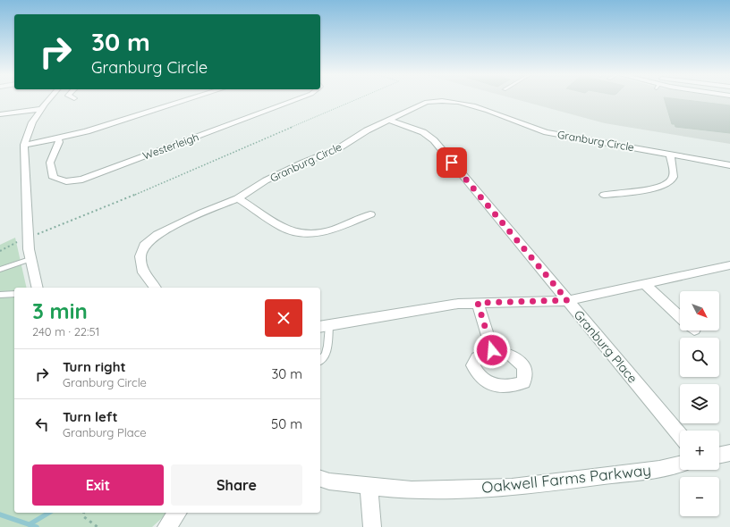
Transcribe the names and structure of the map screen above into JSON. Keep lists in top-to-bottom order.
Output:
{
  "streets": {
    "street": [
      "Granburg Circle",
      "Westerleigh",
      "Granburg Place",
      "Oakwell Farms Parkway"
    ]
  },
  "crossings": [
    ["Granburg Circle", "Granburg Place"]
  ],
  "north": "bottom right",
  "page": {
    "turn": ["30 m", "Granburg Circle"],
    "heading": ["3 min", "240 m · 22:51"],
    "map_buttons": ["+", "−"],
    "list": [
      {
        "name": "Turn right",
        "note": "Granburg Circle",
        "value": "30 m"
      },
      {
        "name": "Turn left",
        "note": "Granburg Place",
        "value": "50 m"
      }
    ],
    "buttons": ["Exit", "Share"]
  }
}
